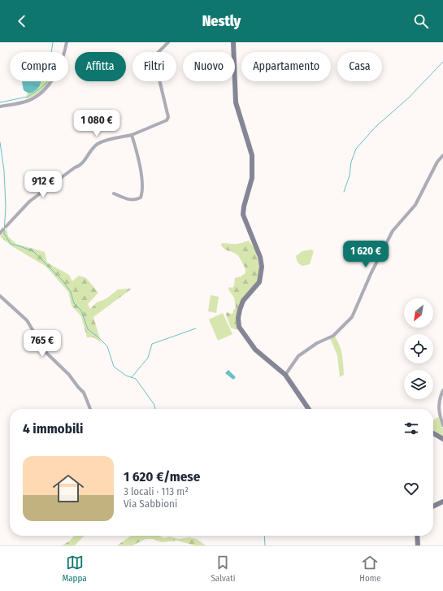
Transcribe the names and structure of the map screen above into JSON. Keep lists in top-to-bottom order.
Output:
{
  "north": "bottom left",
  "page": {
    "header": "Nestly",
    "chip": [
      "Compra",
      "Affitta",
      "Filtri",
      "Nuovo",
      "Appartamento",
      "Casa"
    ],
    "price": [
      "1 080 €",
      "912 €",
      "1 620 €",
      "765 €"
    ],
    "heading": "4 immobili",
    "list": [
      {
        "name": "1 620 €/mese",
        "note": "3 locali · 113 m² · Via Sabbioni"
      }
    ],
    "tabs": ["Mappa", "Salvati", "Home"]
  }
}
